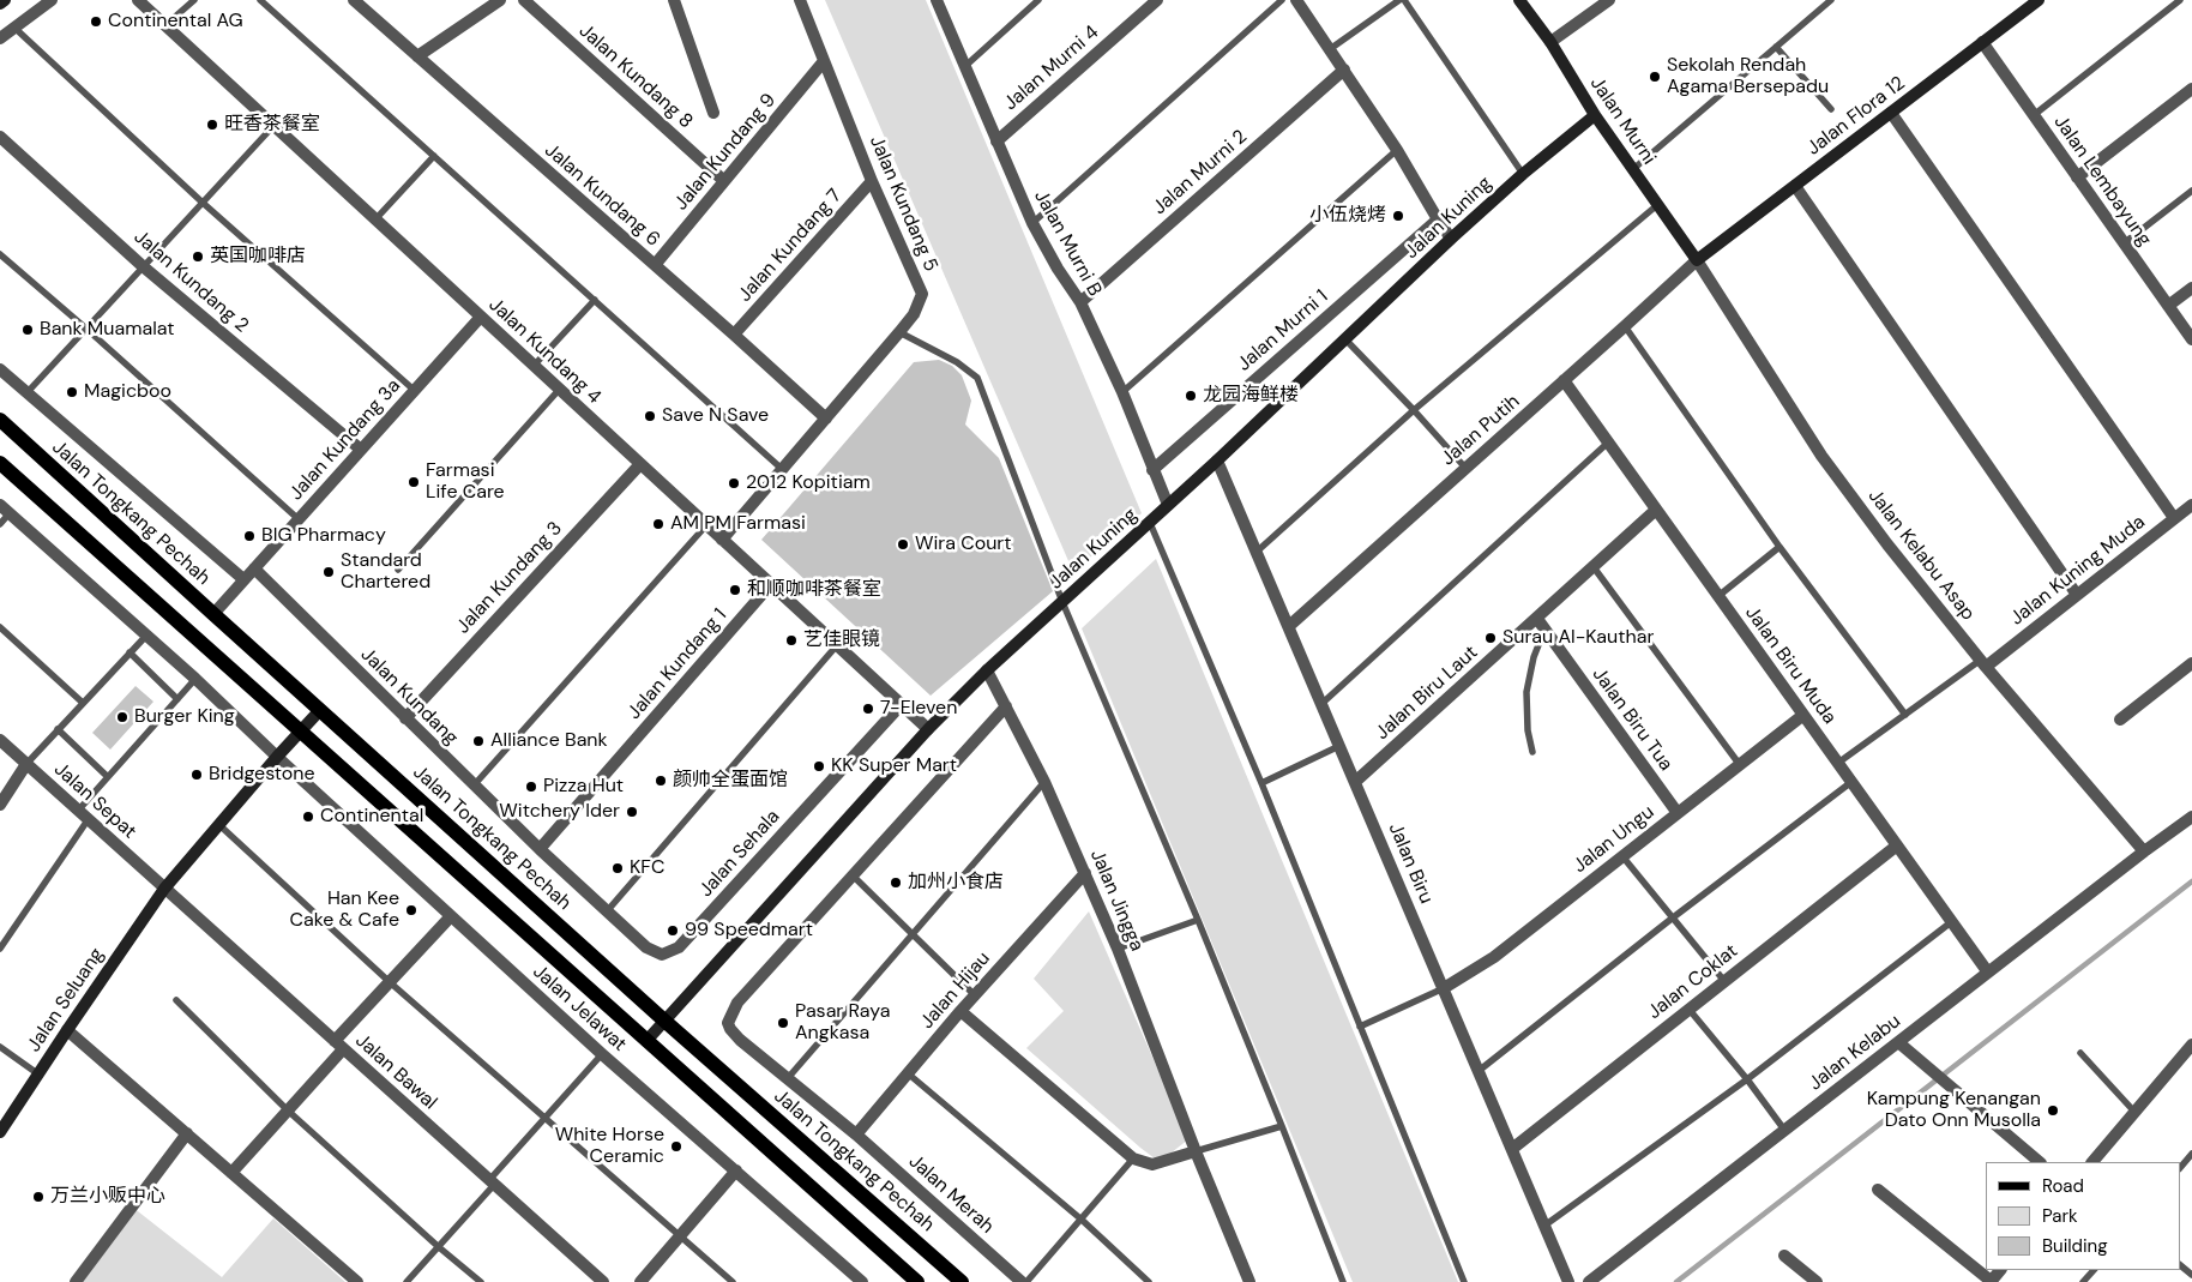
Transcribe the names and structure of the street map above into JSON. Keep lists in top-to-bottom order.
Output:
{
  "streets": {
    "main road": ["Jalan Tongkang Pechah"],
    "street": [
      "Jalan Murni 4",
      "Jalan Kundang 8",
      "Jalan Flora 12",
      "Jalan Murni",
      "Jalan Kundang 9",
      "Jalan Murni 2",
      "Jalan Lembayung",
      "Jalan Kundang 6",
      "Jalan Kundang 5",
      "Jalan Kuning",
      "Jalan Murni B",
      "Jalan Kundang 7",
      "Jalan Kundang 2",
      "Jalan Murni 1",
      "Jalan Kundang 4",
      "Jalan Putih",
      "Jalan Kundang 3a",
      "Jalan Kelabu Asap",
      "Jalan Kuning Muda",
      "Jalan Kundang 3",
      "Jalan Kundang 1",
      "Jalan Biru Muda",
      "Jalan Biru Laut",
      "Jalan Kundang",
      "Jalan Biru Tua",
      "Jalan Sepat",
      "Jalan Ungu",
      "Jalan Sehala",
      "Jalan Biru",
      "Jalan Jingga",
      "Jalan Coklat",
      "Jalan Hijau",
      "Jalan Seluang",
      "Jalan Jelawat",
      "Jalan Kelabu",
      "Jalan Bawal",
      "Jalan Merah"
    ]
  },
  "crossings": [
    ["Jalan Murni 4", "Jalan Murni B"],
    ["Jalan Kundang 8", "Jalan Kundang 9"],
    ["Jalan Flora 12", "Jalan Murni"],
    ["Jalan Flora 12", "Jalan Lembayung"],
    ["Jalan Flora 12", "Jalan Putih"],
    ["Jalan Flora 12", "Jalan Kelabu Asap"],
    ["Jalan Murni", "Jalan Kuning"],
    ["Jalan Murni", "Jalan Putih"],
    ["Jalan Murni", "Jalan Kelabu Asap"],
    ["Jalan Kundang 9", "Jalan Kundang 6"],
    ["Jalan Kundang 9", "Jalan Kundang 5"],
    ["Jalan Murni 2", "Jalan Murni B"],
    ["Jalan Kundang 6", "Jalan Kundang 5"],
    ["Jalan Kundang 6", "Jalan Kundang 7"],
    ["Jalan Kundang 5", "Jalan Kundang 7"],
    ["Jalan Kundang 5", "Jalan Kundang 4"],
    ["Jalan Kuning", "Jalan Murni B"],
    ["Jalan Kuning", "Jalan Kundang 4"],
    ["Jalan Kuning", "Jalan Tongkang Pechah"],
    ["Jalan Kuning", "Jalan Biru"],
    ["Jalan Kuning", "Jalan Jingga"],
    ["Jalan Murni B", "Jalan Murni 1"],
    ["Jalan Kundang 2", "Jalan Kundang 3a"],
    ["Jalan Kundang 4", "Jalan Kundang 3a"],
    ["Jalan Kundang 4", "Jalan Kundang 3"],
    ["Jalan Kundang 4", "Jalan Kundang 1"],
    ["Jalan Kundang 4", "Jalan Sehala"],
    ["Jalan Putih", "Jalan Kelabu Asap"],
    ["Jalan Putih", "Jalan Biru Muda"],
    ["Jalan Putih", "Jalan Biru"],
    ["Jalan Kundang 3a", "Jalan Tongkang Pechah"],
    ["Jalan Kundang 3a", "Jalan Kundang"],
    ["Jalan Tongkang Pechah", "Jalan Seluang"],
    ["Jalan Kelabu Asap", "Jalan Kuning Muda"],
    ["Jalan Kelabu Asap", "Jalan Kelabu"],
    ["Jalan Kundang 3", "Jalan Kundang"],
    ["Jalan Kundang 1", "Jalan Kundang"],
    ["Jalan Kundang 1", "Jalan Sehala"],
    ["Jalan Biru Muda", "Jalan Biru Laut"],
    ["Jalan Biru Muda", "Jalan Ungu"],
    ["Jalan Biru Muda", "Jalan Coklat"],
    ["Jalan Biru Muda", "Jalan Kelabu"],
    ["Jalan Biru Laut", "Jalan Biru Tua"],
    ["Jalan Biru Laut", "Jalan Biru"],
    ["Jalan Kundang", "Jalan Sehala"],
    ["Jalan Biru Tua", "Jalan Ungu"],
    ["Jalan Sepat", "Jalan Seluang"],
    ["Jalan Sepat", "Jalan Bawal"],
    ["Jalan Ungu", "Jalan Biru"],
    ["Jalan Biru", "Jalan Coklat"],
    ["Jalan Jingga", "Jalan Hijau"],
    ["Jalan Jingga", "Jalan Merah"],
    ["Jalan Hijau", "Jalan Merah"],
    ["Jalan Seluang", "Jalan Jelawat"],
    ["Jalan Seluang", "Jalan Bawal"]
  ],
  "places": [
    "Continental AG",
    "Sekolah Rendah Agama Bersepadu",
    "旺香茶餐室",
    "小伍烧烤",
    "英国咖啡店",
    "Bank Muamalat",
    "Magicboo",
    "龙园海鲜楼",
    "Save N Save",
    "Farmasi Life Care",
    "2012 Kopitiam",
    "AM PM Farmasi",
    "BIG Pharmacy",
    "Wira Court",
    "Standard Chartered",
    "和顺咖啡茶餐室",
    "Surau Al-Kauthar",
    "艺佳眼镜",
    "7-Eleven",
    "Burger King",
    "Alliance Bank",
    "KK Super Mart",
    "Bridgestone",
    "颜帅全蛋面馆",
    "Pizza Hut",
    "Witchery Ider",
    "Continental",
    "KFC",
    "加州小食店",
    "Han Kee Cake & Cafe",
    "99 Speedmart",
    "Pasar Raya Angkasa",
    "Kampung Kenangan Dato Onn Musolla",
    "White Horse Ceramic",
    "万兰小贩中心"
  ],
  "legend": ["Road", "Park", "Building"]
}
